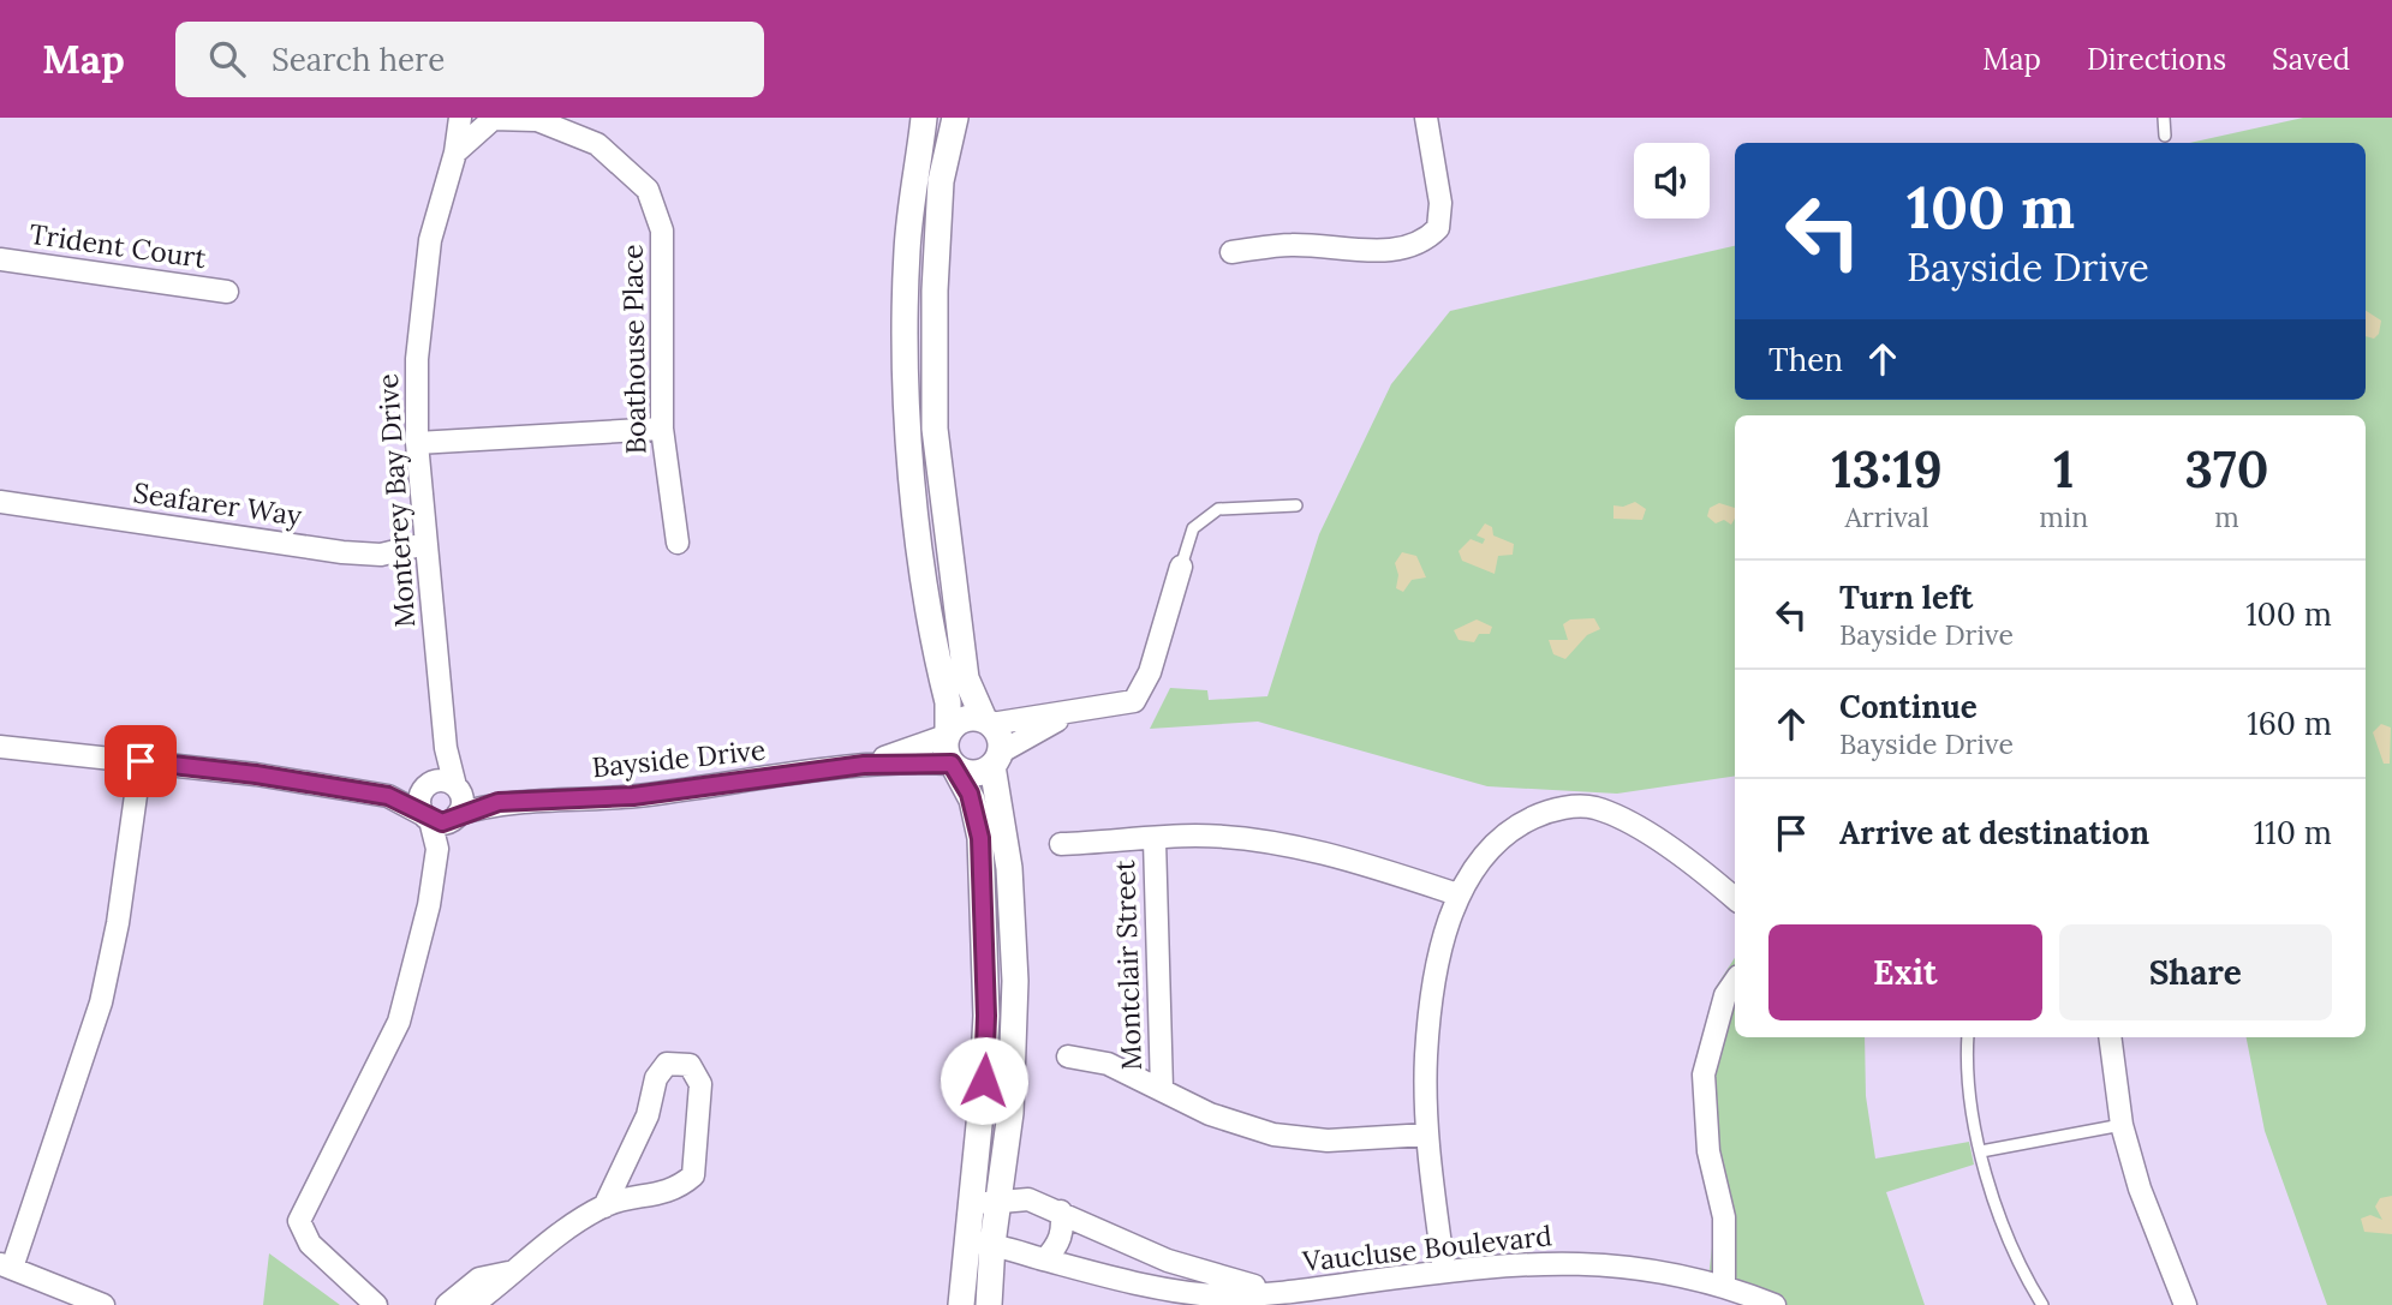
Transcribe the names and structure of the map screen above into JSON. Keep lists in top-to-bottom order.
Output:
{
  "streets": {
    "street": [
      "Trident Court",
      "Boathouse Place",
      "Monterey Bay Drive",
      "Seafarer Way",
      "Bayside Drive",
      "Montclair Street",
      "Vaucluse Boulevard"
    ]
  },
  "crossings": [
    ["Boathouse Place", "Monterey Bay Drive"],
    ["Monterey Bay Drive", "Seafarer Way"],
    ["Monterey Bay Drive", "Bayside Drive"]
  ],
  "page": {
    "header": "Map",
    "search": "Search here",
    "nav": ["Map", "Directions", "Saved"],
    "turn": ["100 m", "Bayside Drive"],
    "then": "Then",
    "eta": [
      "13:19",
      "Arrival",
      "1",
      "min",
      "370",
      "m"
    ],
    "list": [
      {
        "name": "Turn left",
        "note": "Bayside Drive",
        "value": "100 m"
      },
      {
        "name": "Continue",
        "note": "Bayside Drive",
        "value": "160 m"
      },
      {
        "name": "Arrive at destination",
        "value": "110 m"
      }
    ],
    "buttons": ["Exit", "Share"]
  }
}
